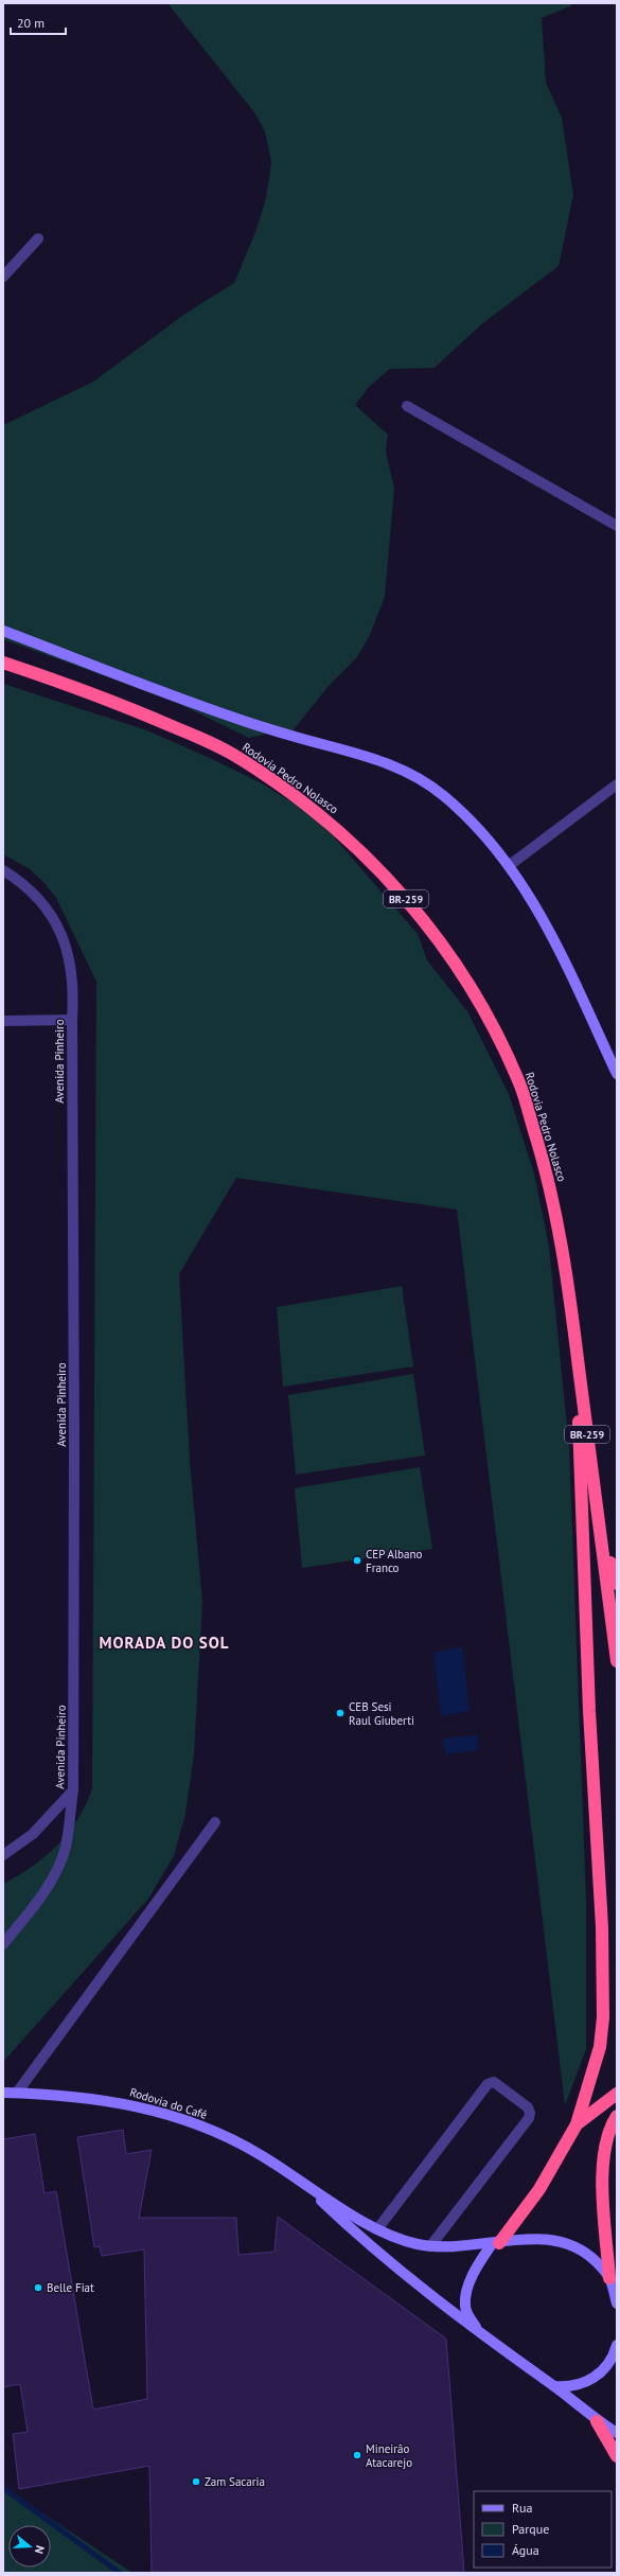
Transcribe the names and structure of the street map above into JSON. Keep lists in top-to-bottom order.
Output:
{
  "streets": {
    "highway": ["Rodovia Pedro Nolasco", "BR-259"],
    "main road": ["Rodovia do Café"],
    "street": ["Avenida Pinheiro"]
  },
  "districts": ["MORADA DO SOL"],
  "places": [
    "CEP Albano Franco",
    "CEB Sesi Raul Giuberti",
    "Belle Fiat",
    "Mineirão Atacarejo",
    "Zam Sacaria"
  ],
  "legend": ["Rua", "Parque", "Água"],
  "scale_bar": "20 m",
  "north": "right"
}
